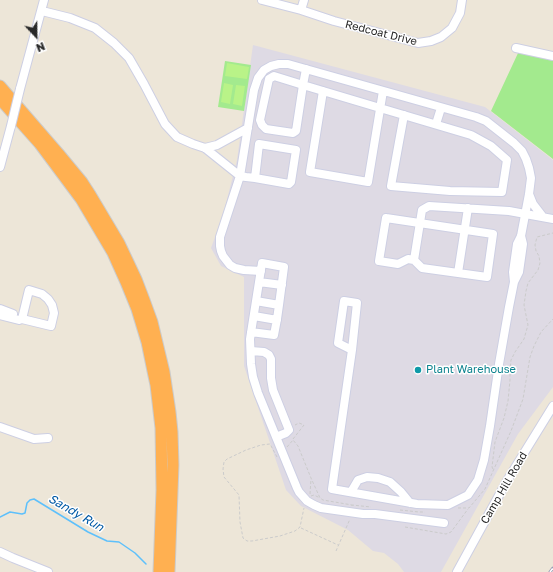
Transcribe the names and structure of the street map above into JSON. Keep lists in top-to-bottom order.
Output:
{
  "streets": {
    "street": ["Redcoat Drive", "Camp Hill Road"]
  },
  "water": ["Sandy Run"],
  "places": ["Plant Warehouse"],
  "north": "bottom"
}
